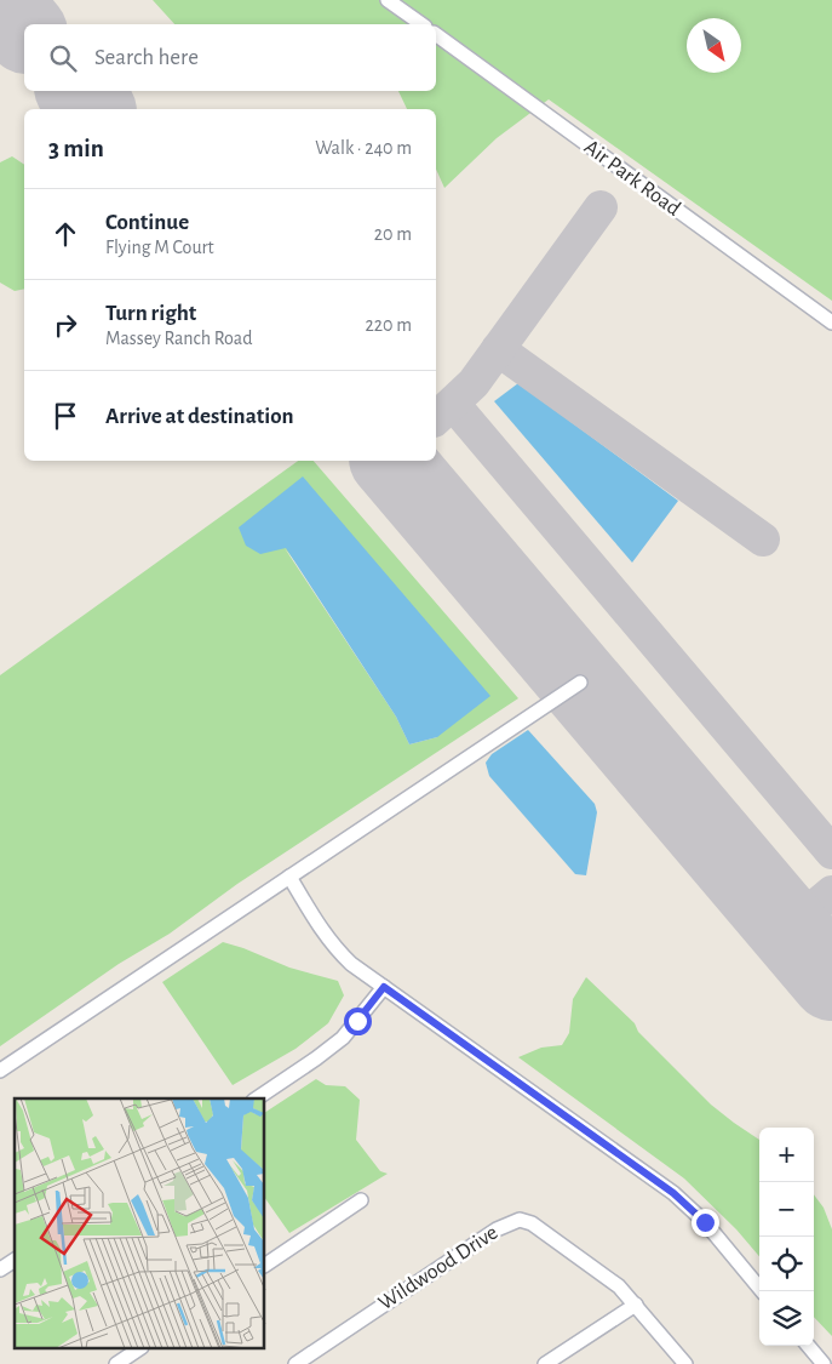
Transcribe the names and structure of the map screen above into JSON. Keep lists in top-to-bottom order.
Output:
{
  "streets": {
    "street": ["Air Park Road", "Wildwood Drive"]
  },
  "north": "bottom right",
  "page": {
    "search": "Search here",
    "heading": ["3 min", "Walk · 240 m"],
    "list": [
      ["Continue", "Flying M Court", "20 m"],
      ["Turn right", "Massey Ranch Road", "220 m"],
      "Arrive at destination"
    ],
    "map_buttons": ["+", "−"]
  }
}
